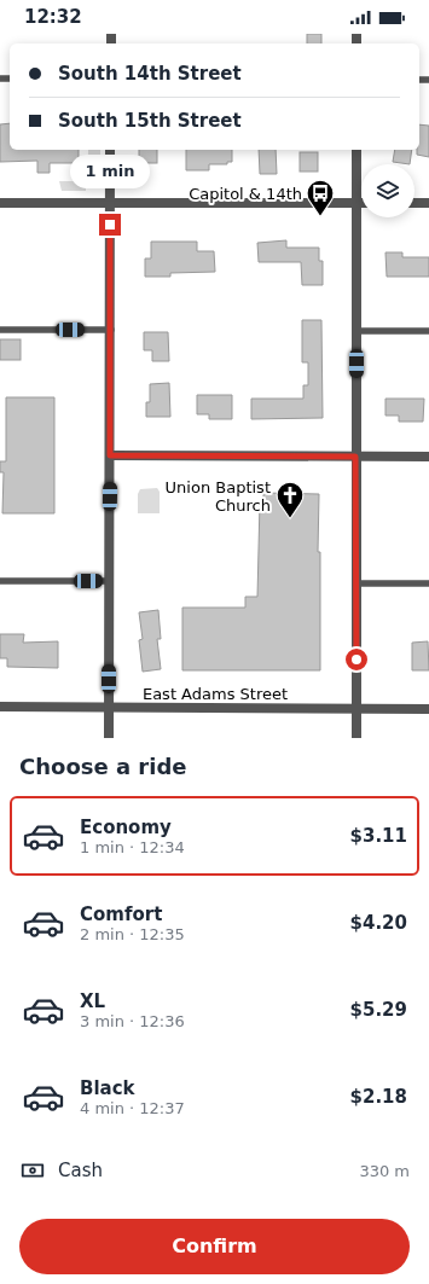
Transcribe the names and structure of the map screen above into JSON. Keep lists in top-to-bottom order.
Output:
{
  "streets": {
    "street": ["East Adams Street"]
  },
  "places": {
    "bus stop": ["Capitol & 14th"],
    "church": ["Union Baptist Church"]
  },
  "page": {
    "status": "12:32",
    "banner": ["South 14th Street", "South 15th Street"],
    "bubble": "1 min",
    "heading": "Choose a ride",
    "list": [
      {
        "name": "Economy",
        "note": "1 min · 12:34",
        "value": "$3.11"
      },
      {
        "name": "Comfort",
        "note": "2 min · 12:35",
        "value": "$4.20"
      },
      {
        "name": "XL",
        "note": "3 min · 12:36",
        "value": "$5.29"
      },
      {
        "name": "Black",
        "note": "4 min · 12:37",
        "value": "$2.18"
      }
    ],
    "pay": ["Cash", "330 m"],
    "buttons": "Confirm"
  }
}
